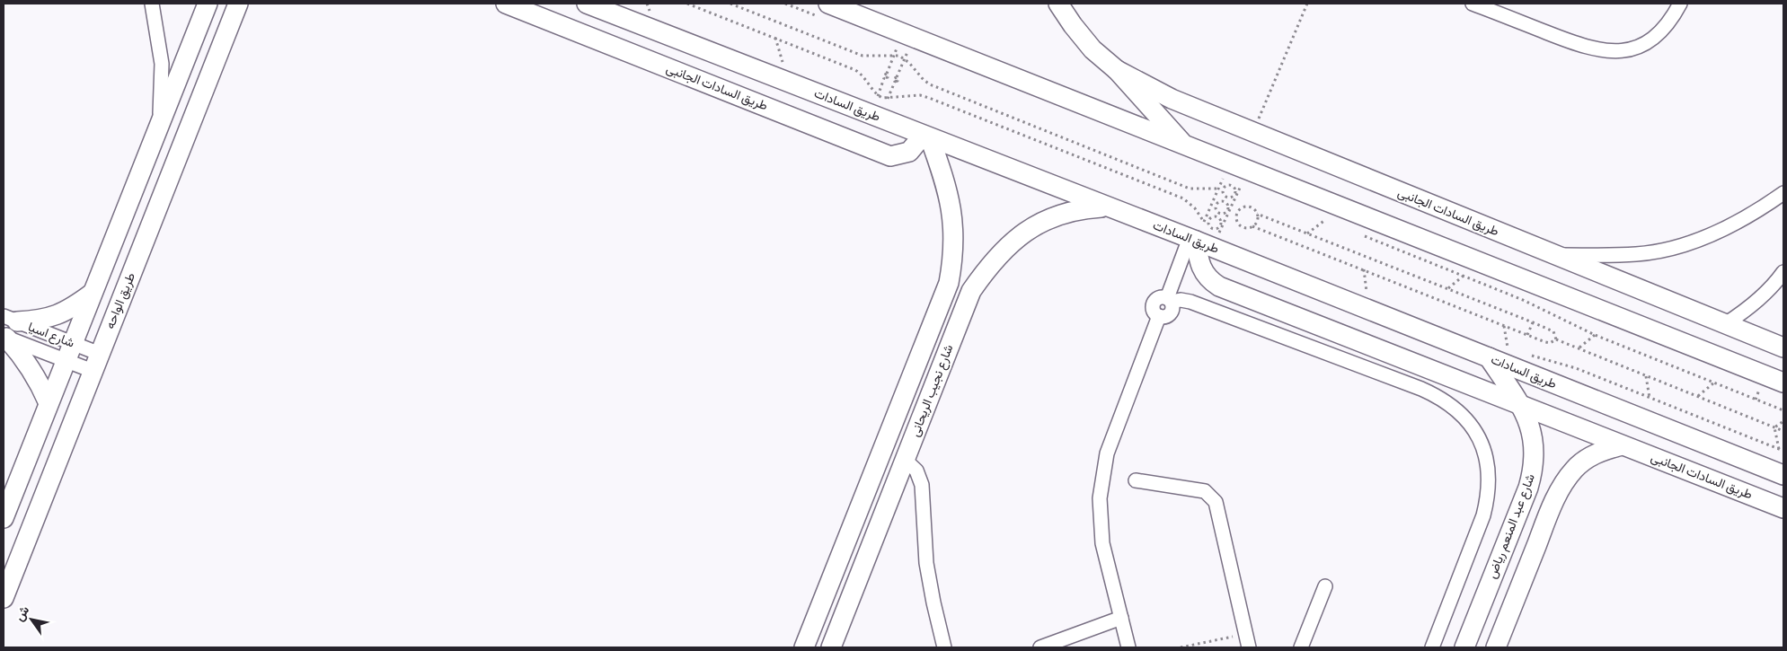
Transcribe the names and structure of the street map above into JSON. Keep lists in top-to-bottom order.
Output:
{
  "streets": {
    "street": [
      "طريق السادات الجانبى",
      "طريق السادات",
      "طريق الواحه",
      "شارع اسيا",
      "شارع نجيب الريحانى",
      "شارع عبد المنعم رياض"
    ]
  },
  "crossings": [
    ["طريق السادات الجانبى", "طريق السادات"],
    ["طريق السادات الجانبى", "شارع نجيب الريحانى"],
    ["طريق السادات الجانبى", "شارع عبد المنعم رياض"],
    ["طريق السادات", "شارع نجيب الريحانى"],
    ["طريق السادات", "شارع عبد المنعم رياض"],
    ["طريق الواحه", "شارع اسيا"]
  ],
  "north": "top left"
}
